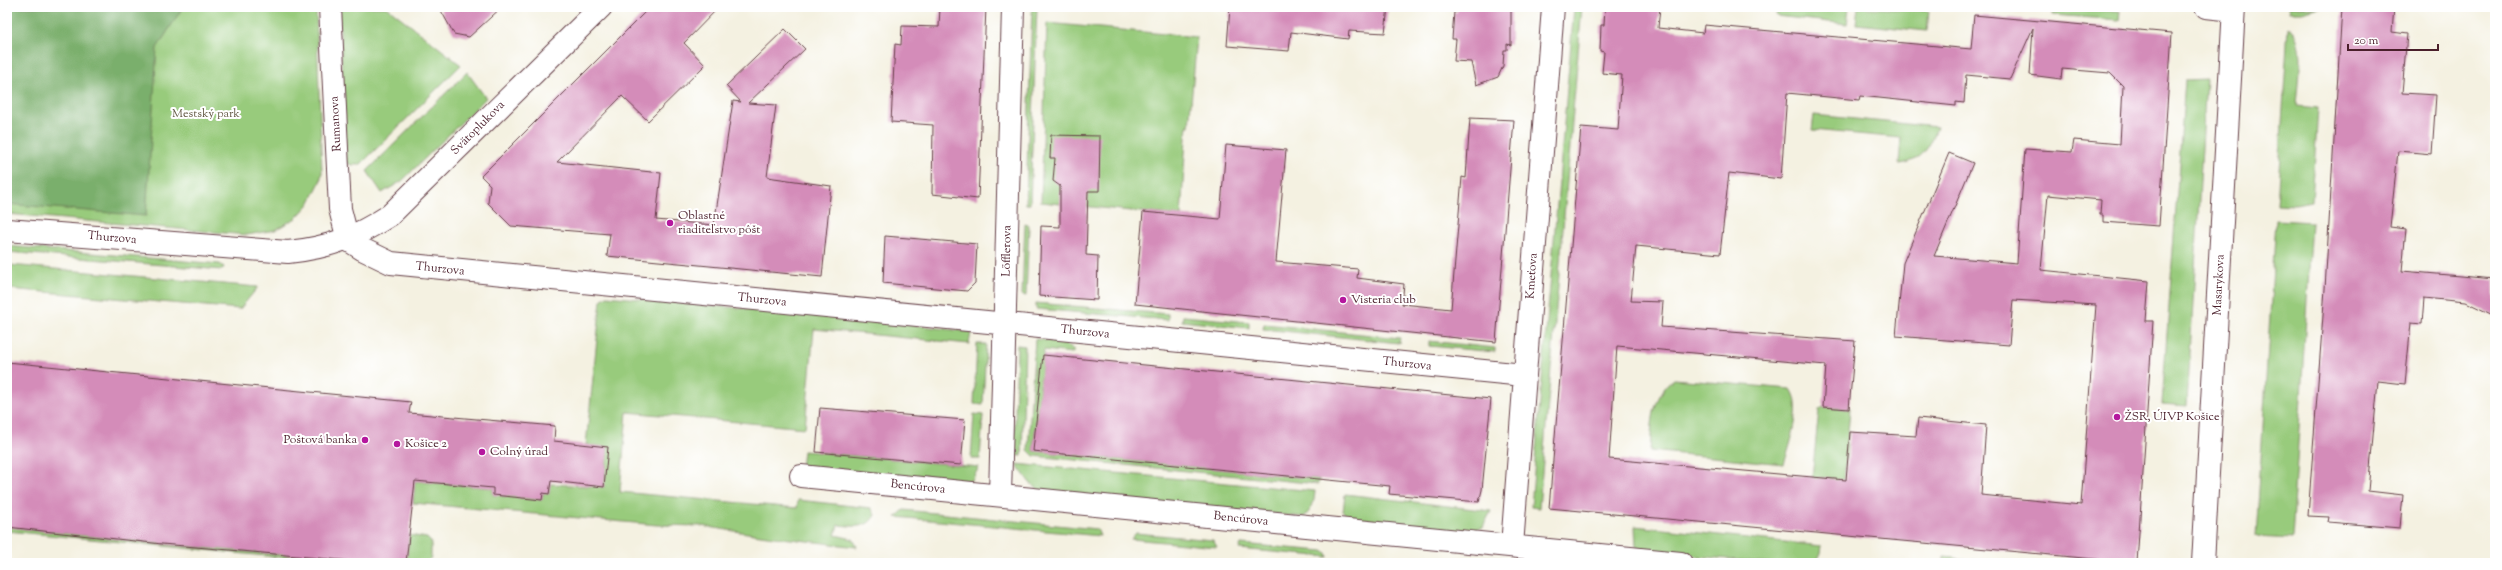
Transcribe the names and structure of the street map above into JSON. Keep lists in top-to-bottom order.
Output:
{
  "streets": {
    "street": [
      "Rumanova",
      "Svätoplukova",
      "Thurzova",
      "Löfflerova",
      "Kmeťova",
      "Masarykova",
      "Bencúrova"
    ]
  },
  "crossings": [
    ["Rumanova", "Svätoplukova"],
    ["Rumanova", "Thurzova"],
    ["Svätoplukova", "Thurzova"],
    ["Thurzova", "Löfflerova"],
    ["Thurzova", "Kmeťova"],
    ["Löfflerova", "Bencúrova"],
    ["Kmeťova", "Bencúrova"]
  ],
  "parks": ["Mestský park"],
  "places": [
    "Oblastné riaditeľstvo pôšt",
    "Visteria club",
    "ŽSR, ÚIVP Košice",
    "Poštová banka",
    "Košice 2",
    "Colný úrad"
  ],
  "scale_bar": "20 m"
}
